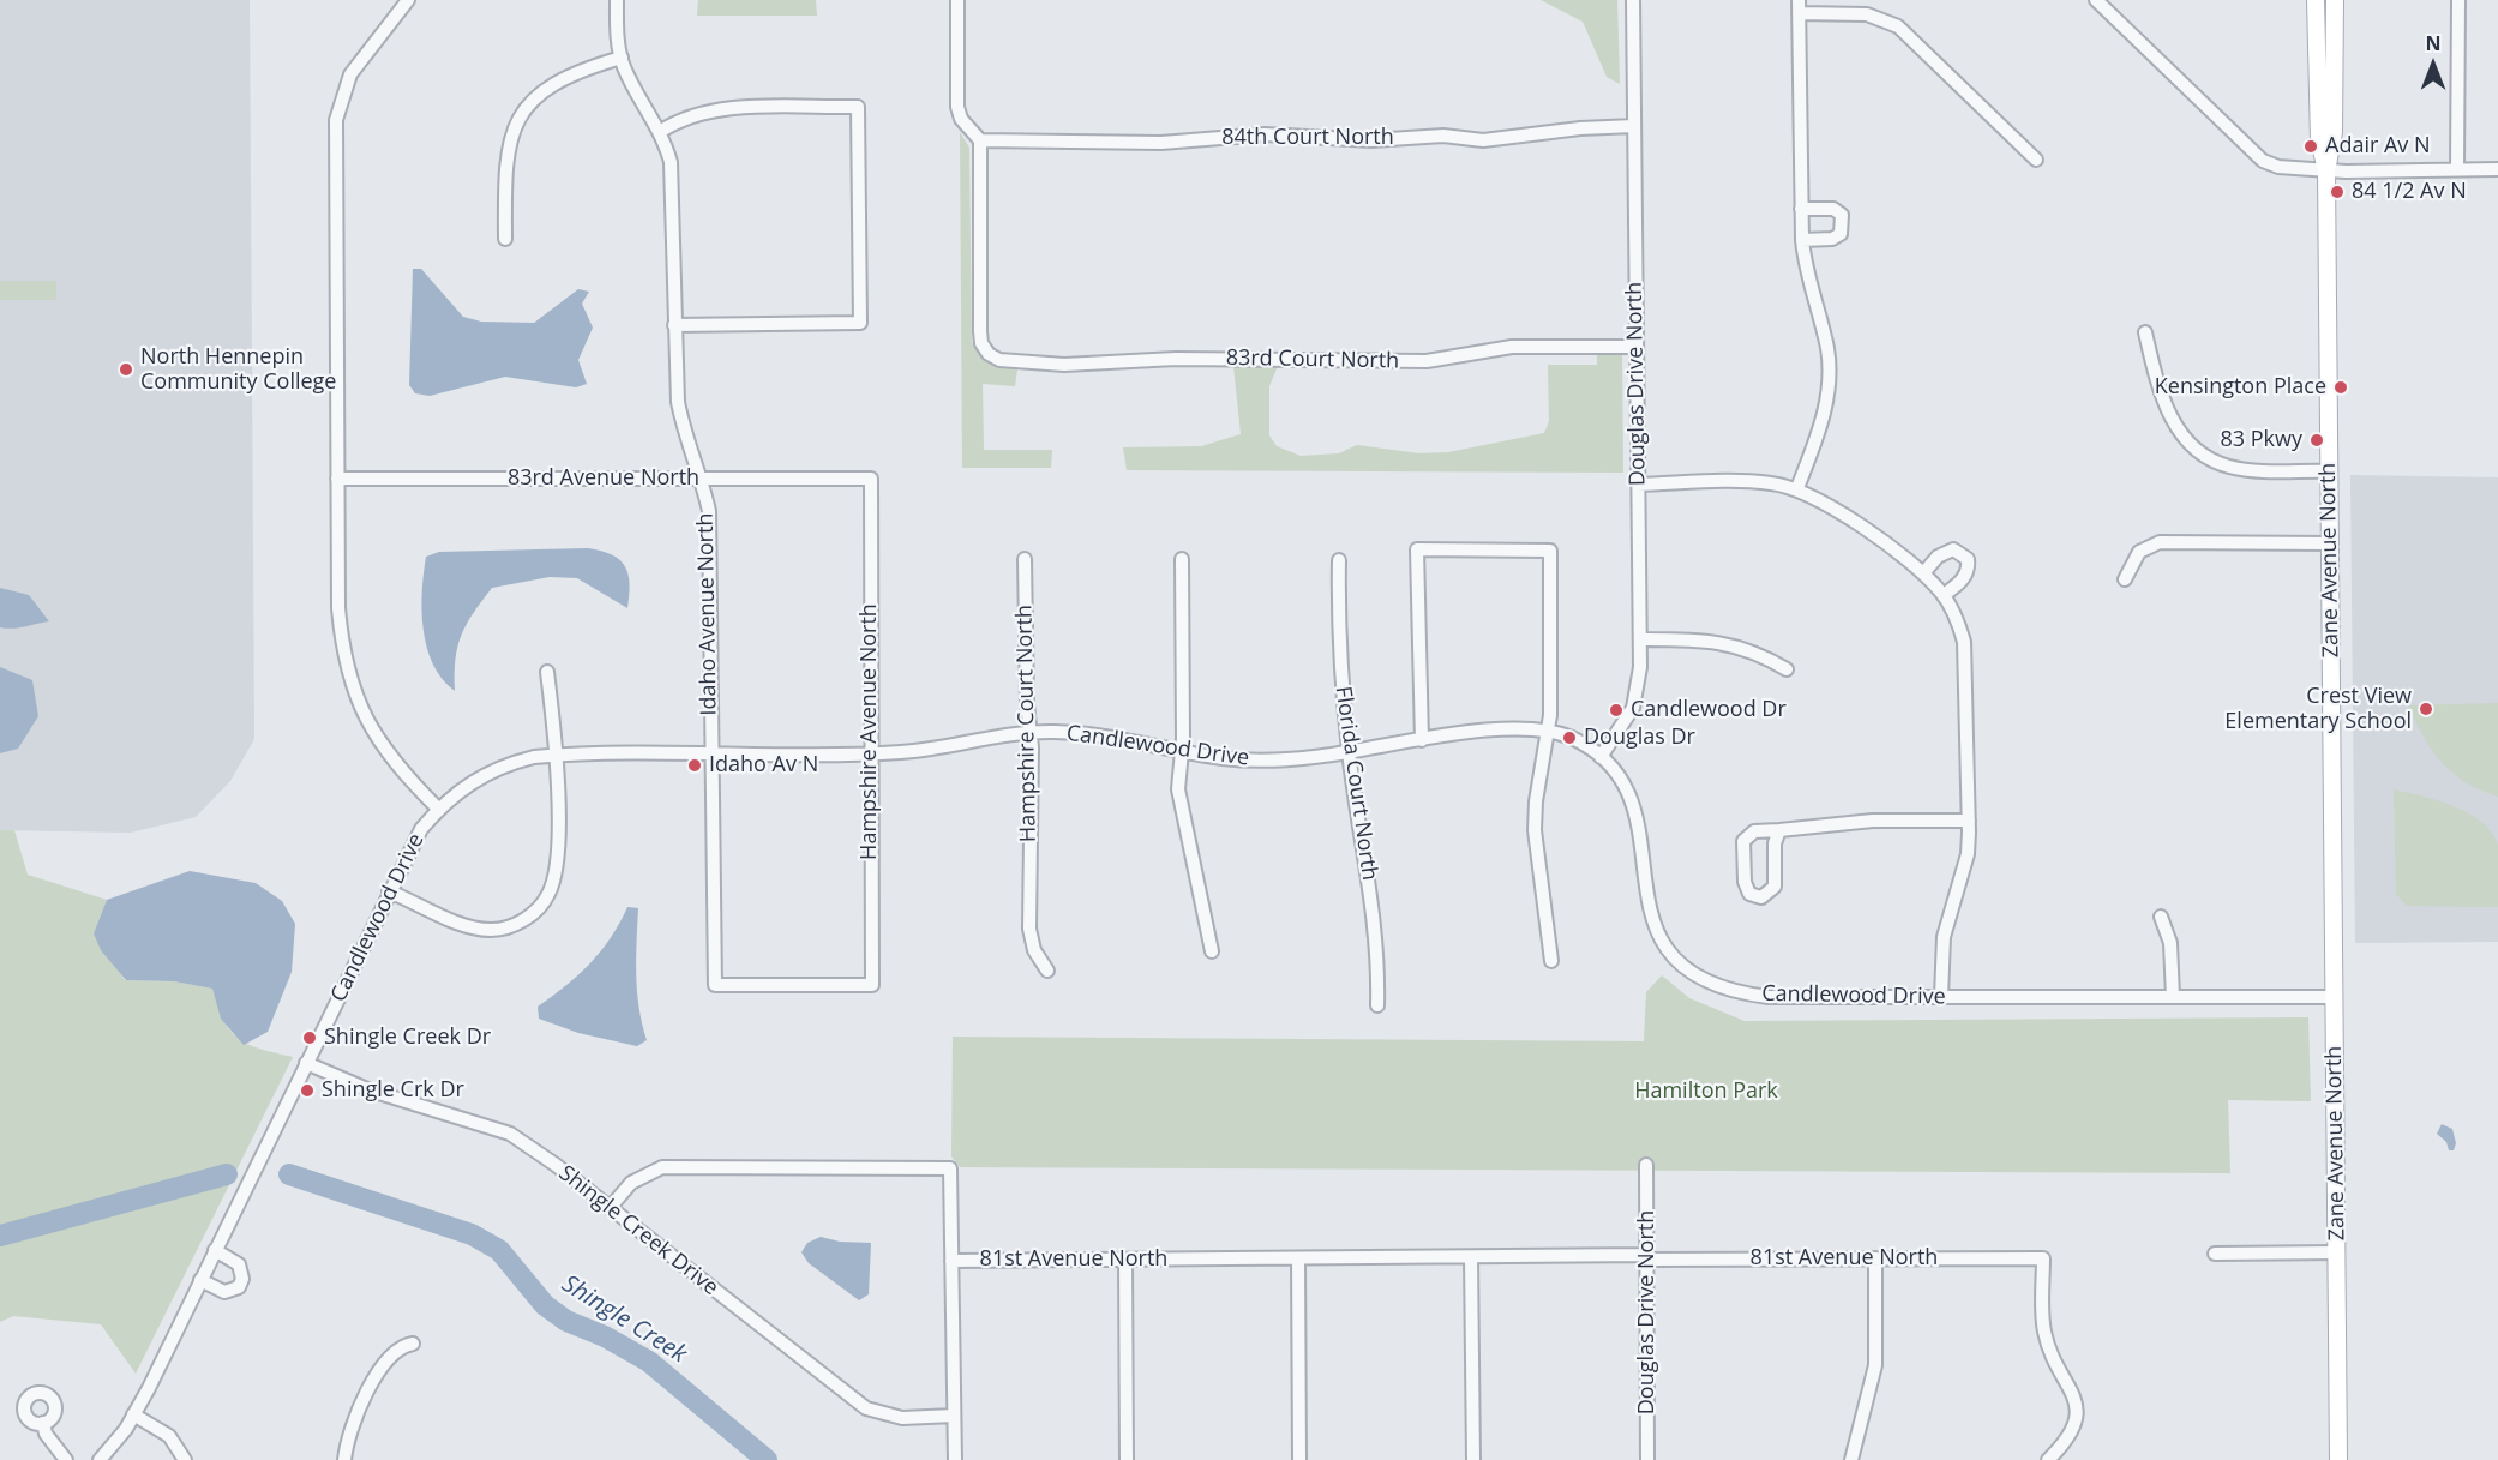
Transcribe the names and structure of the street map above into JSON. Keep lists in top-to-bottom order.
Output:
{
  "streets": {
    "main road": ["Zane Avenue North"],
    "street": [
      "84th Court North",
      "83rd Court North",
      "Douglas Drive North",
      "83rd Avenue North",
      "Idaho Avenue North",
      "Hampshire Court North",
      "Hampshire Avenue North",
      "Candlewood Drive",
      "Florida Court North",
      "Shingle Creek Drive",
      "81st Avenue North"
    ]
  },
  "crossings": [
    ["84th Court North", "83rd Court North"],
    ["84th Court North", "Douglas Drive North"],
    ["83rd Court North", "Douglas Drive North"],
    ["Douglas Drive North", "Candlewood Drive"],
    ["Douglas Drive North", "81st Avenue North"],
    ["83rd Avenue North", "Idaho Avenue North"],
    ["83rd Avenue North", "Hampshire Avenue North"],
    ["Zane Avenue North", "Candlewood Drive"],
    ["Idaho Avenue North", "Hampshire Avenue North"],
    ["Idaho Avenue North", "Candlewood Drive"],
    ["Hampshire Court North", "Candlewood Drive"],
    ["Hampshire Avenue North", "Candlewood Drive"],
    ["Candlewood Drive", "Florida Court North"],
    ["Candlewood Drive", "Shingle Creek Drive"],
    ["Shingle Creek Drive", "81st Avenue North"]
  ],
  "water": ["Shingle Creek"],
  "parks": ["Hamilton Park"],
  "places": [
    "Adair Av N",
    "84 1/2 Av N",
    "North Hennepin Community College",
    "Kensington Place",
    "83 Pkwy",
    "Crest View Elementary School",
    "Candlewood Dr",
    "Douglas Dr",
    "Idaho Av N",
    "Shingle Creek Dr",
    "Shingle Crk Dr"
  ],
  "north": "top"
}
